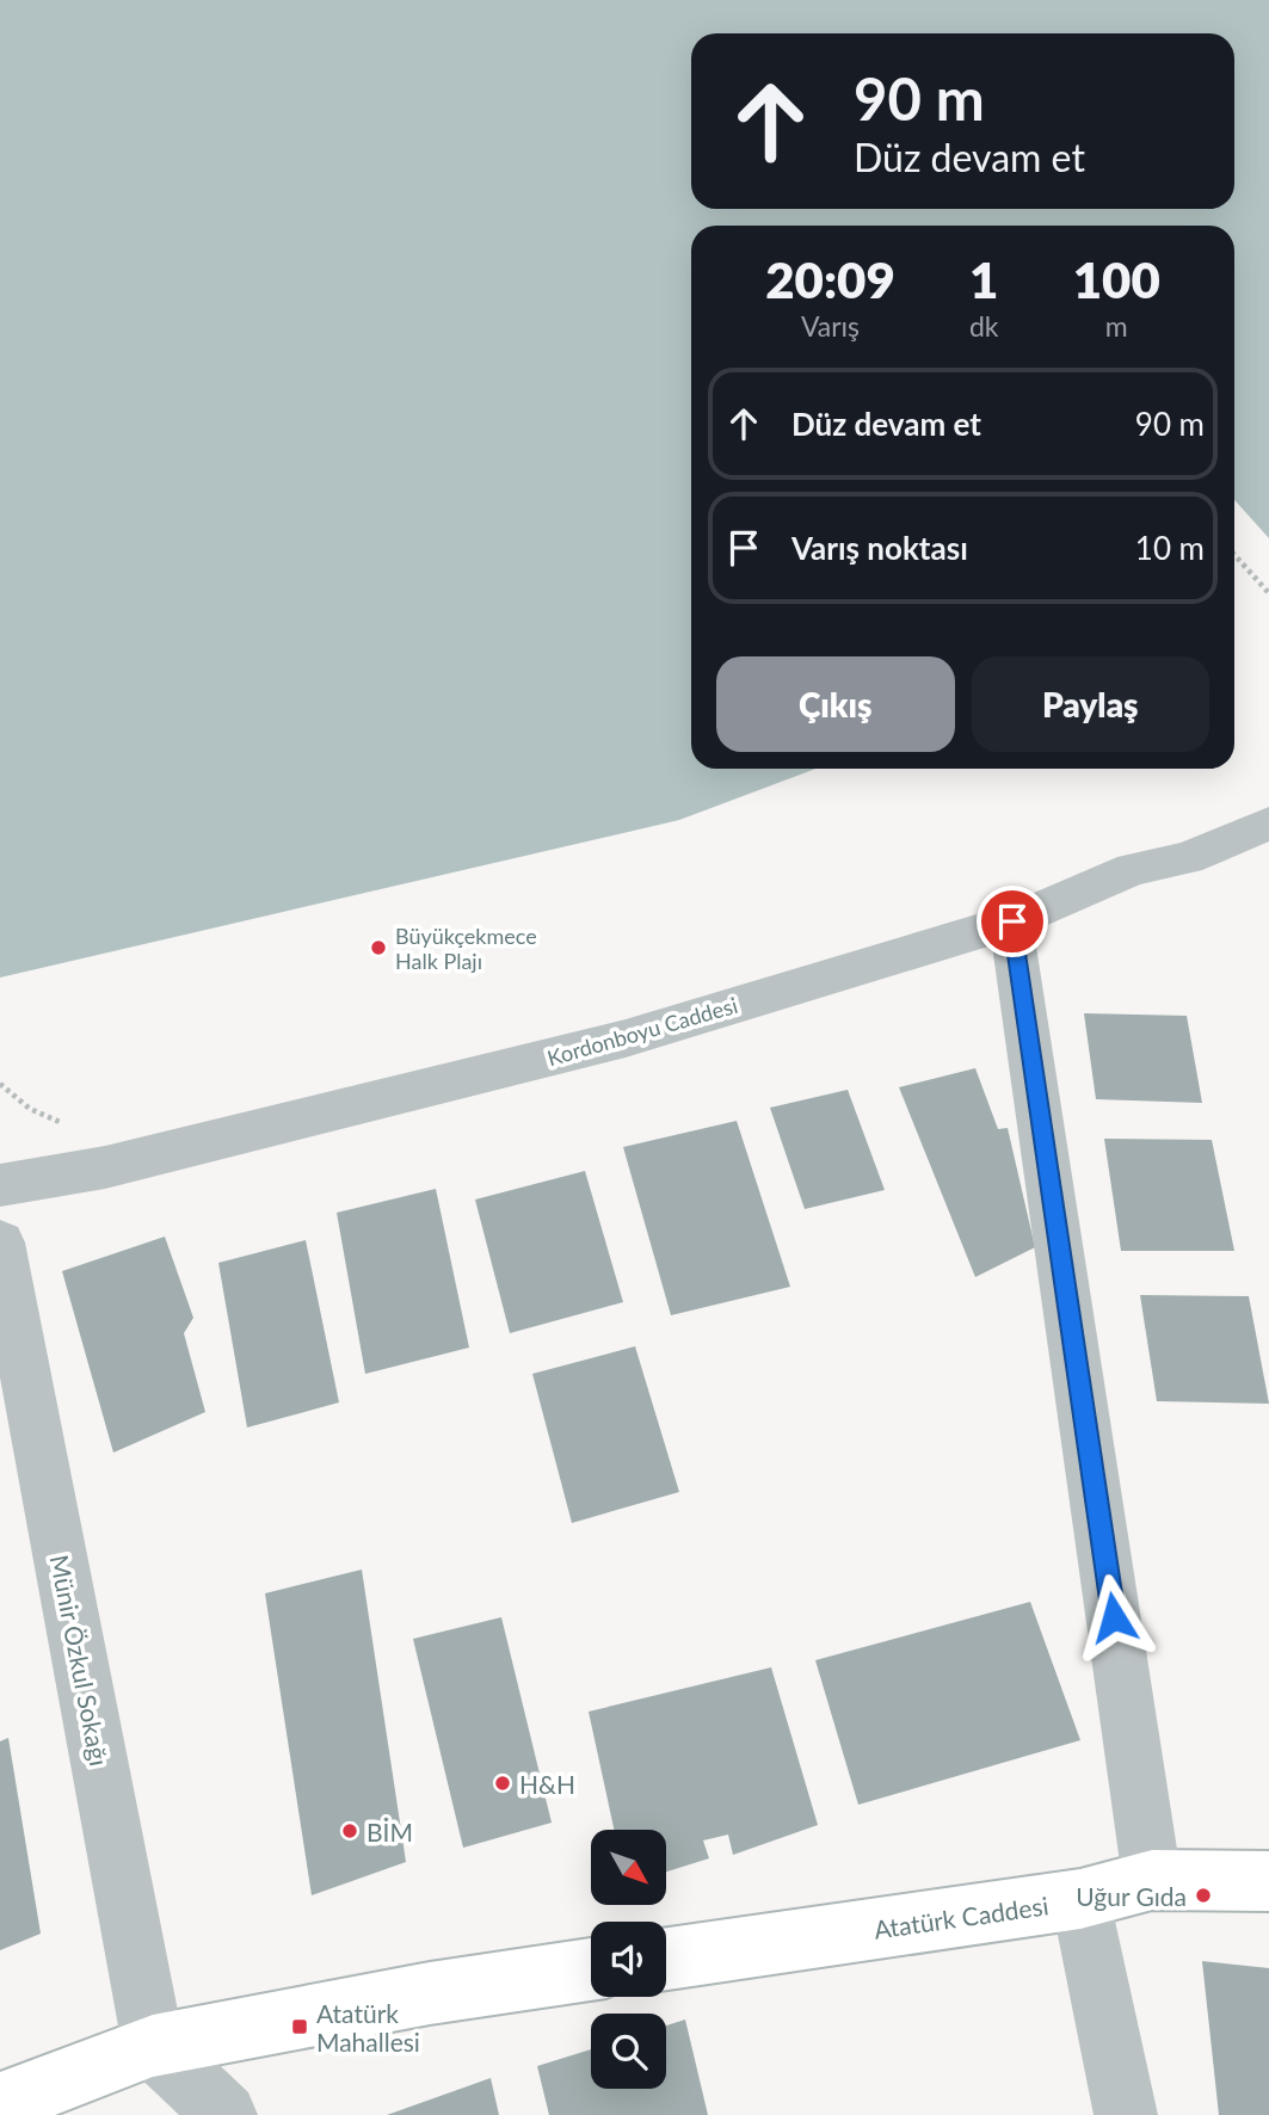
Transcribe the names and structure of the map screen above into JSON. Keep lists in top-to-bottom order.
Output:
{
  "streets": {
    "main road": ["Atatürk Caddesi"],
    "street": ["Kordonboyu Caddesi", "Münir Özkul Sokağı"]
  },
  "places": {
    "other": [
      "Büyükçekmece Halk Plajı",
      "H&H",
      "BİM",
      "Uğur Gıda"
    ],
    "transit": ["Atatürk Mahallesi"]
  },
  "north": "bottom right",
  "page": {
    "turn": ["90 m", "Düz devam et"],
    "eta": [
      "20:09",
      "Varış",
      "1",
      "dk",
      "100",
      "m"
    ],
    "list": [
      {
        "name": "Düz devam et",
        "value": "90 m"
      },
      {
        "name": "Varış noktası",
        "value": "10 m"
      }
    ],
    "buttons": ["Çıkış", "Paylaş"]
  }
}
